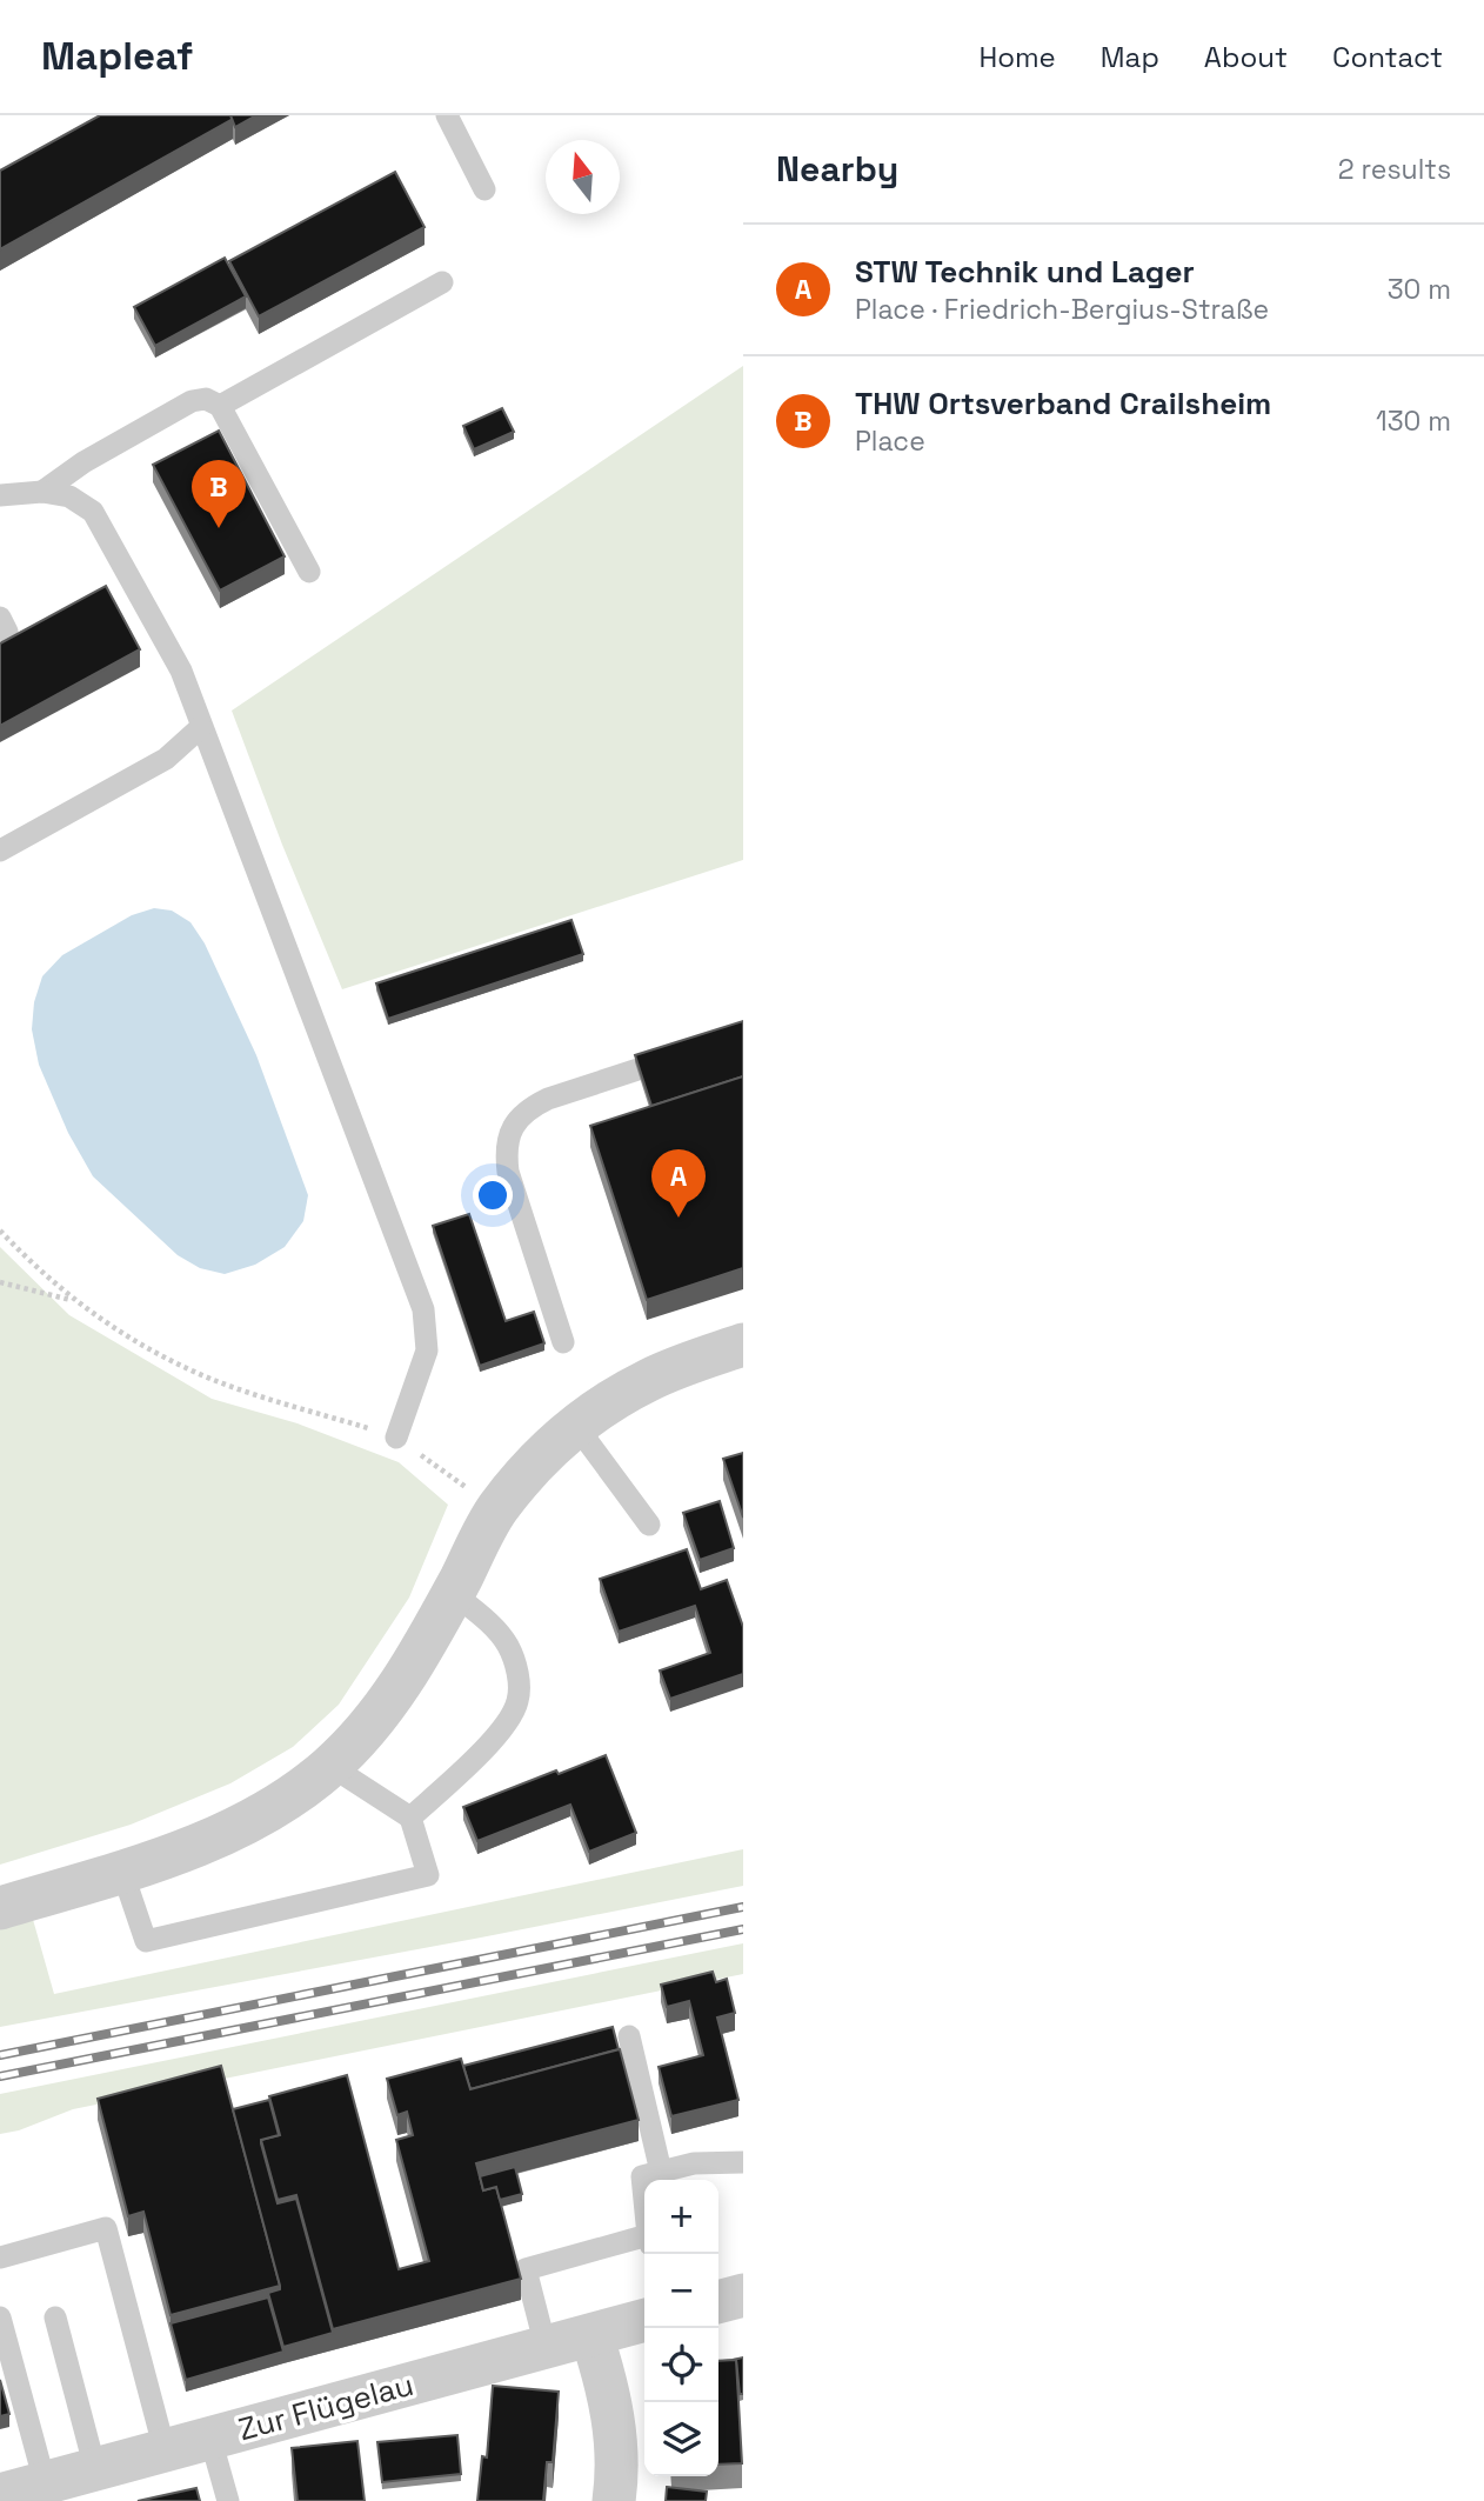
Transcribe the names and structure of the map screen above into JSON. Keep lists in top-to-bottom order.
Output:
{
  "streets": {
    "street": ["Zur Flügelau"]
  },
  "north": "top",
  "page": {
    "header": "Mapleaf",
    "nav": [
      "Home",
      "Map",
      "About",
      "Contact"
    ],
    "heading": ["Nearby", "2 results"],
    "list": [
      {
        "mark": "A",
        "name": "STW Technik und Lager",
        "note": "Place · Friedrich-Bergius-Straße",
        "value": "30 m"
      },
      {
        "mark": "B",
        "name": "THW Ortsverband Crailsheim",
        "note": "Place",
        "value": "130 m"
      }
    ],
    "pins": ["B", "A"],
    "map_buttons": ["+", "−"]
  }
}
